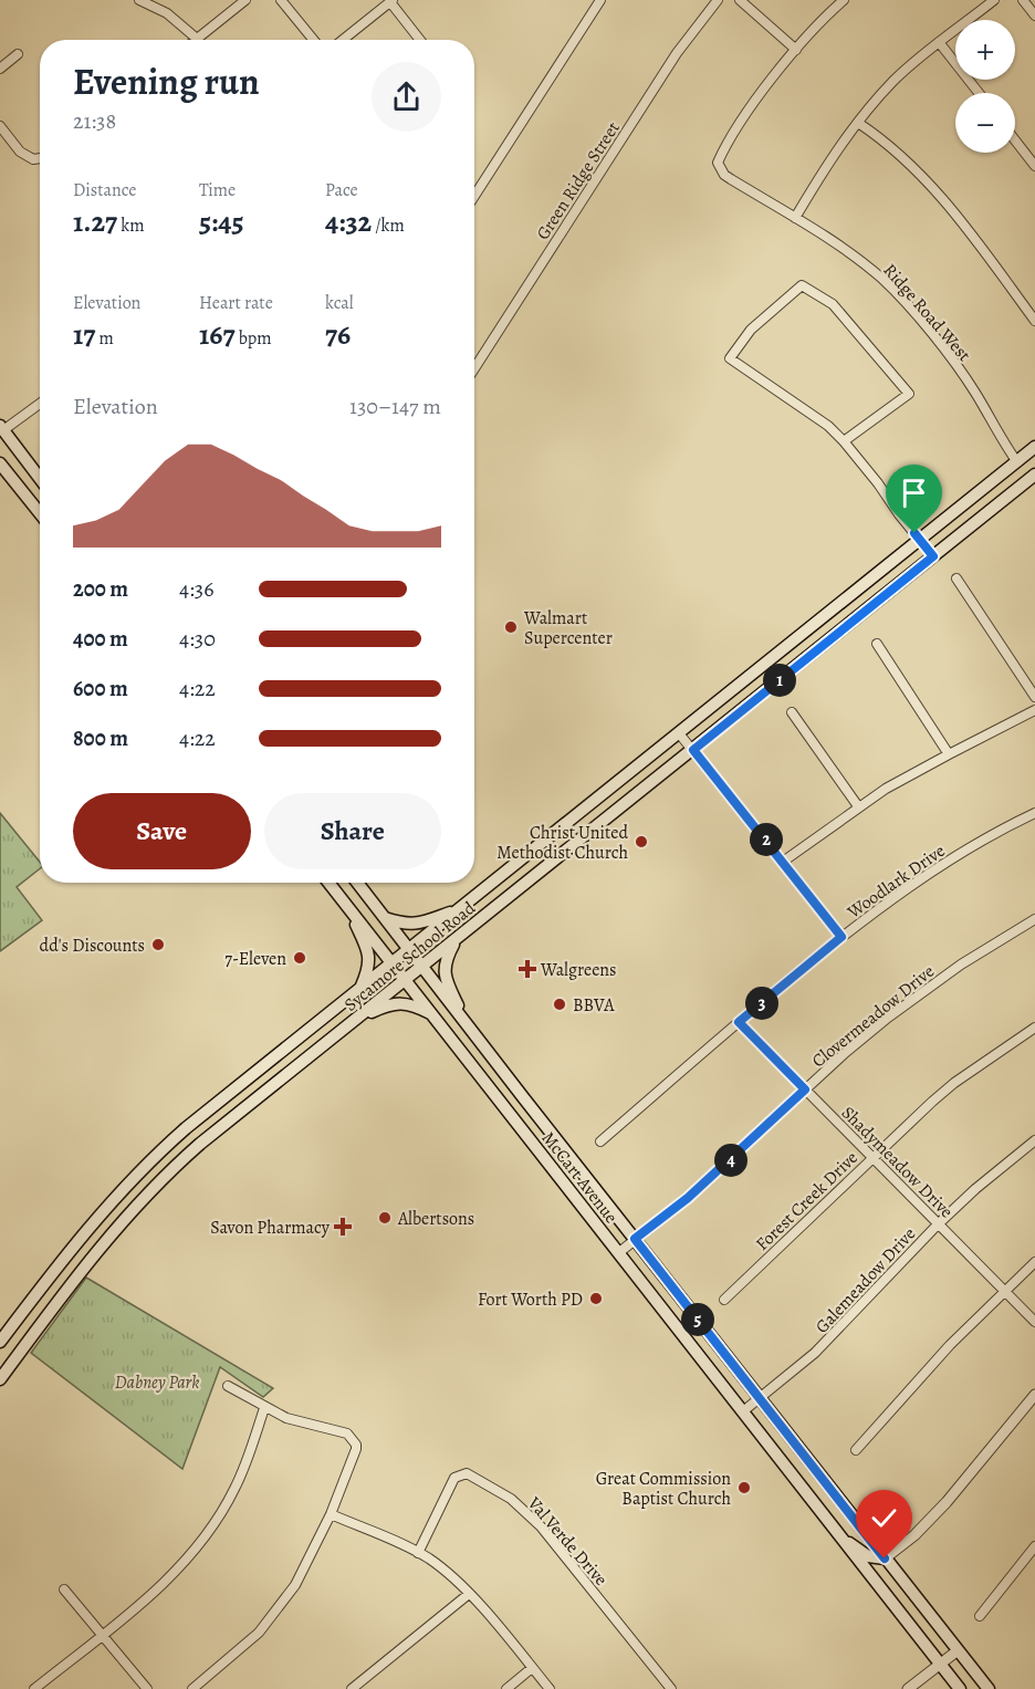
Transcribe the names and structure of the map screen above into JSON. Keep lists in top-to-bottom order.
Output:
{
  "streets": {
    "main road": ["Sycamore School Road", "McCart Avenue"],
    "street": [
      "Green Ridge Street",
      "Ridge Road West",
      "Woodlark Drive",
      "Clovermeadow Drive",
      "Shadymeadow Drive",
      "Forest Creek Drive",
      "Galemeadow Drive",
      "Val Verde Drive"
    ]
  },
  "crossings": [
    ["Ridge Road West", "Sycamore School Road"],
    ["Woodlark Drive", "Shadymeadow Drive"],
    ["Sycamore School Road", "McCart Avenue"],
    ["Clovermeadow Drive", "Shadymeadow Drive"],
    ["Clovermeadow Drive", "McCart Avenue"],
    ["Shadymeadow Drive", "Forest Creek Drive"],
    ["Shadymeadow Drive", "Galemeadow Drive"],
    ["McCart Avenue", "Galemeadow Drive"]
  ],
  "parks": ["Dabney Park"],
  "places": {
    "other": [
      "Walmart Supercenter",
      "Christ United Methodist Church",
      "dd's Discounts",
      "7-Eleven",
      "BBVA",
      "Albertsons",
      "Fort Worth PD",
      "Great Commission Baptist Church"
    ],
    "health": ["Walgreens", "Savon Pharmacy"]
  },
  "page": {
    "map_buttons": ["+", "−"],
    "heading": ["Evening run", "21:38"],
    "stats": [
      ["Distance", "1.27 km"],
      ["Time", "5:45"],
      ["Pace", "4:32 /km"],
      ["Elevation", "17 m"],
      ["Heart rate", "167 bpm"],
      ["kcal", "76"]
    ],
    "chart": ["Elevation", "130–147 m"],
    "list": [
      {
        "name": "200 m",
        "note": "4:36"
      },
      {
        "name": "400 m",
        "note": "4:30"
      },
      {
        "name": "600 m",
        "note": "4:22"
      },
      {
        "name": "800 m",
        "note": "4:22"
      }
    ],
    "pins": [
      "1",
      "2",
      "3",
      "4",
      "5"
    ],
    "buttons": ["Save", "Share"]
  }
}
